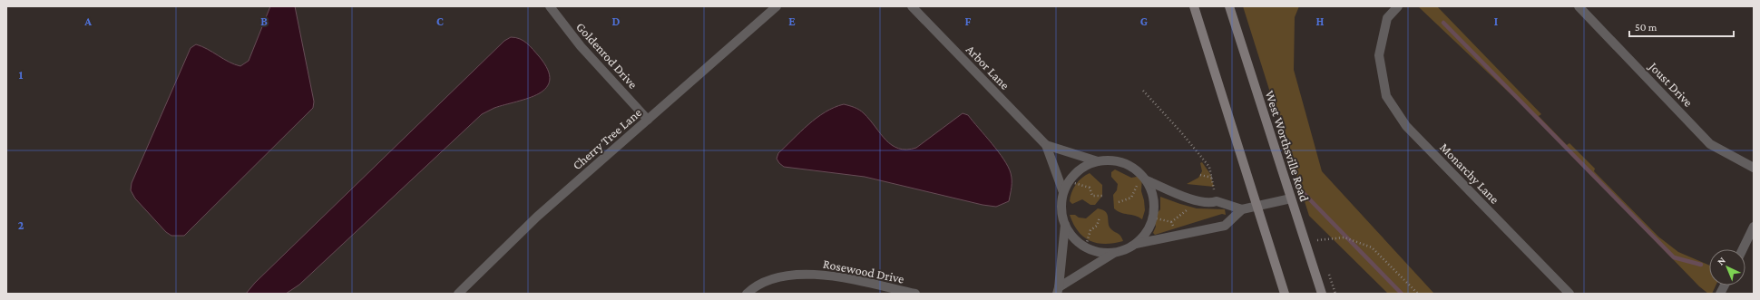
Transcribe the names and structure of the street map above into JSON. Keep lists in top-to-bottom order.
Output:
{
  "streets": {
    "main road": ["West Worthsville Road"],
    "street": [
      "Goldenrod Drive",
      "Arbor Lane",
      "Joust Drive",
      "Cherry Tree Lane",
      "Monarchy Lane",
      "Rosewood Drive"
    ]
  },
  "crossings": [
    ["Goldenrod Drive", "Cherry Tree Lane"]
  ],
  "scale_bar": "50 m",
  "north": "top left",
  "grid": {
    "columns": [
      "A",
      "B",
      "C",
      "D",
      "E",
      "F",
      "G",
      "H",
      "I"
    ],
    "rows": ["1", "2"]
  }
}
